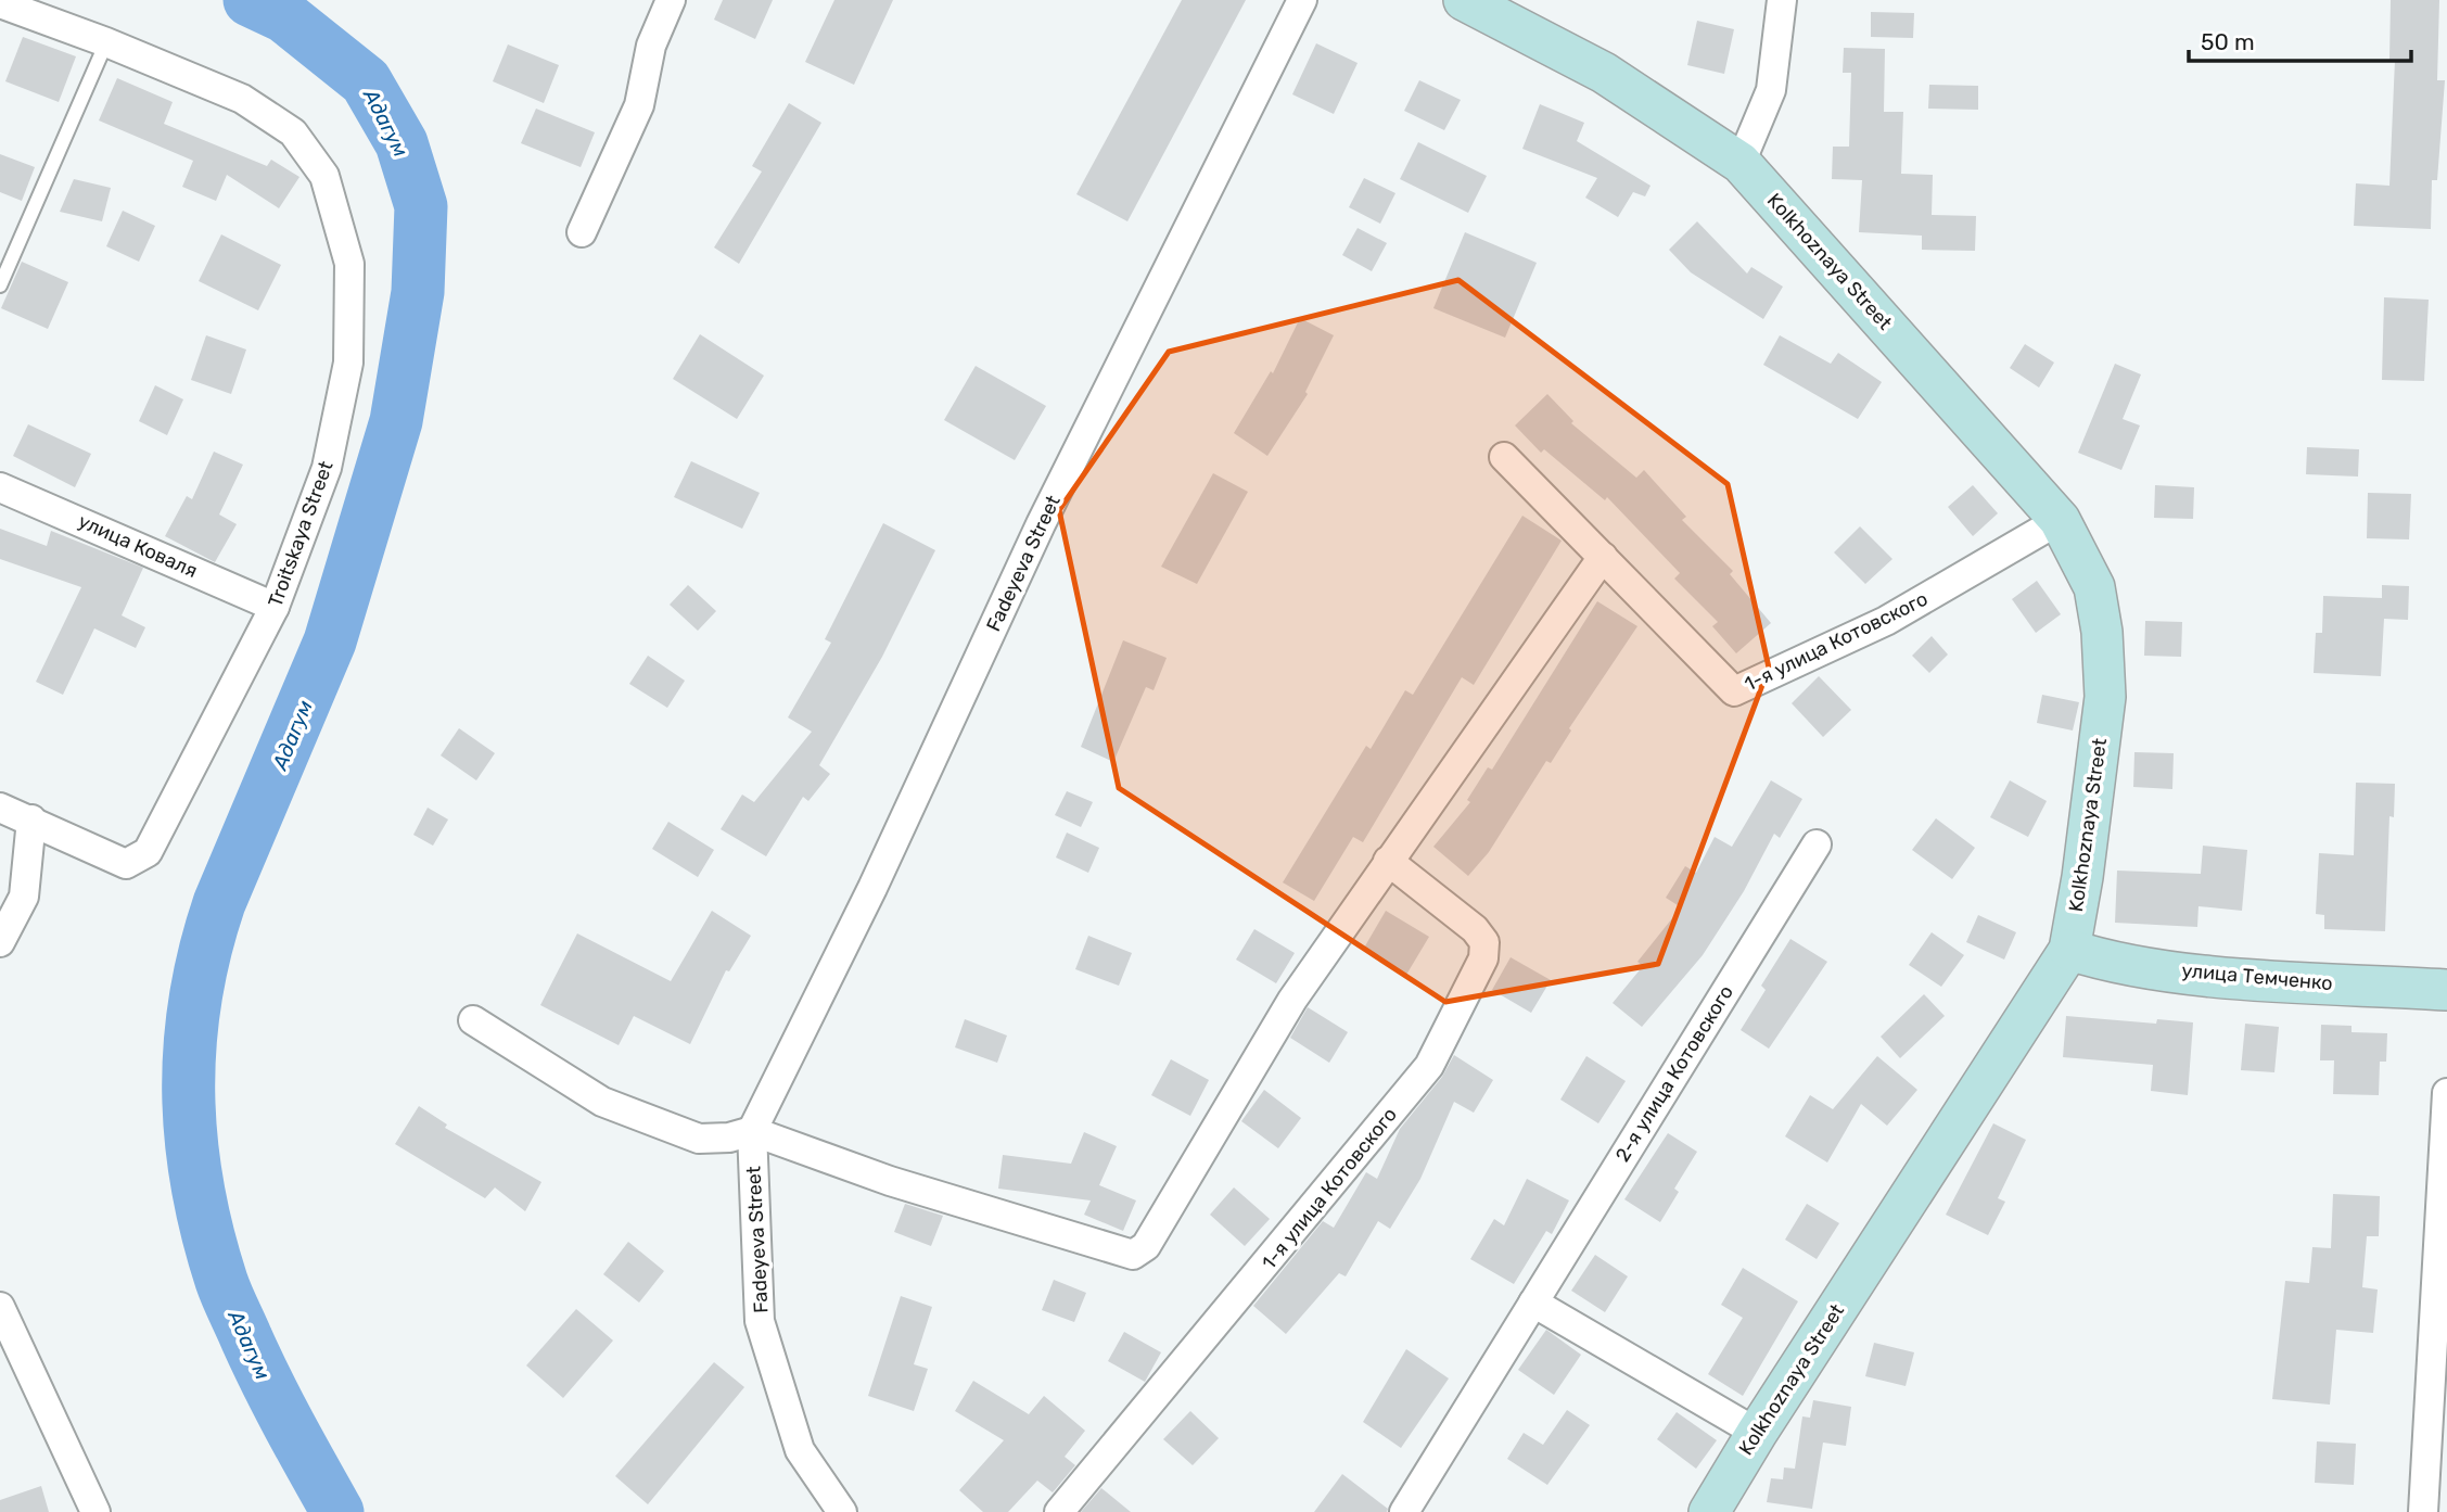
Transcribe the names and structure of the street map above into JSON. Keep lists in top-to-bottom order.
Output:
{
  "streets": {
    "main road": ["Kolkhoznaya Street", "улица Темченко"],
    "street": [
      "Troitskaya Street",
      "улица Коваля",
      "Fadeyeva Street",
      "1-я улица Котовского",
      "2-я улица Котовского"
    ]
  },
  "crossings": [
    ["Kolkhoznaya Street", "1-я улица Котовского"],
    ["Kolkhoznaya Street", "улица Темченко"],
    ["Troitskaya Street", "улица Коваля"],
    ["Fadeyeva Street", "1-я улица Котовского"]
  ],
  "water": ["Адагум"],
  "scale_bar": "50 m"
}
